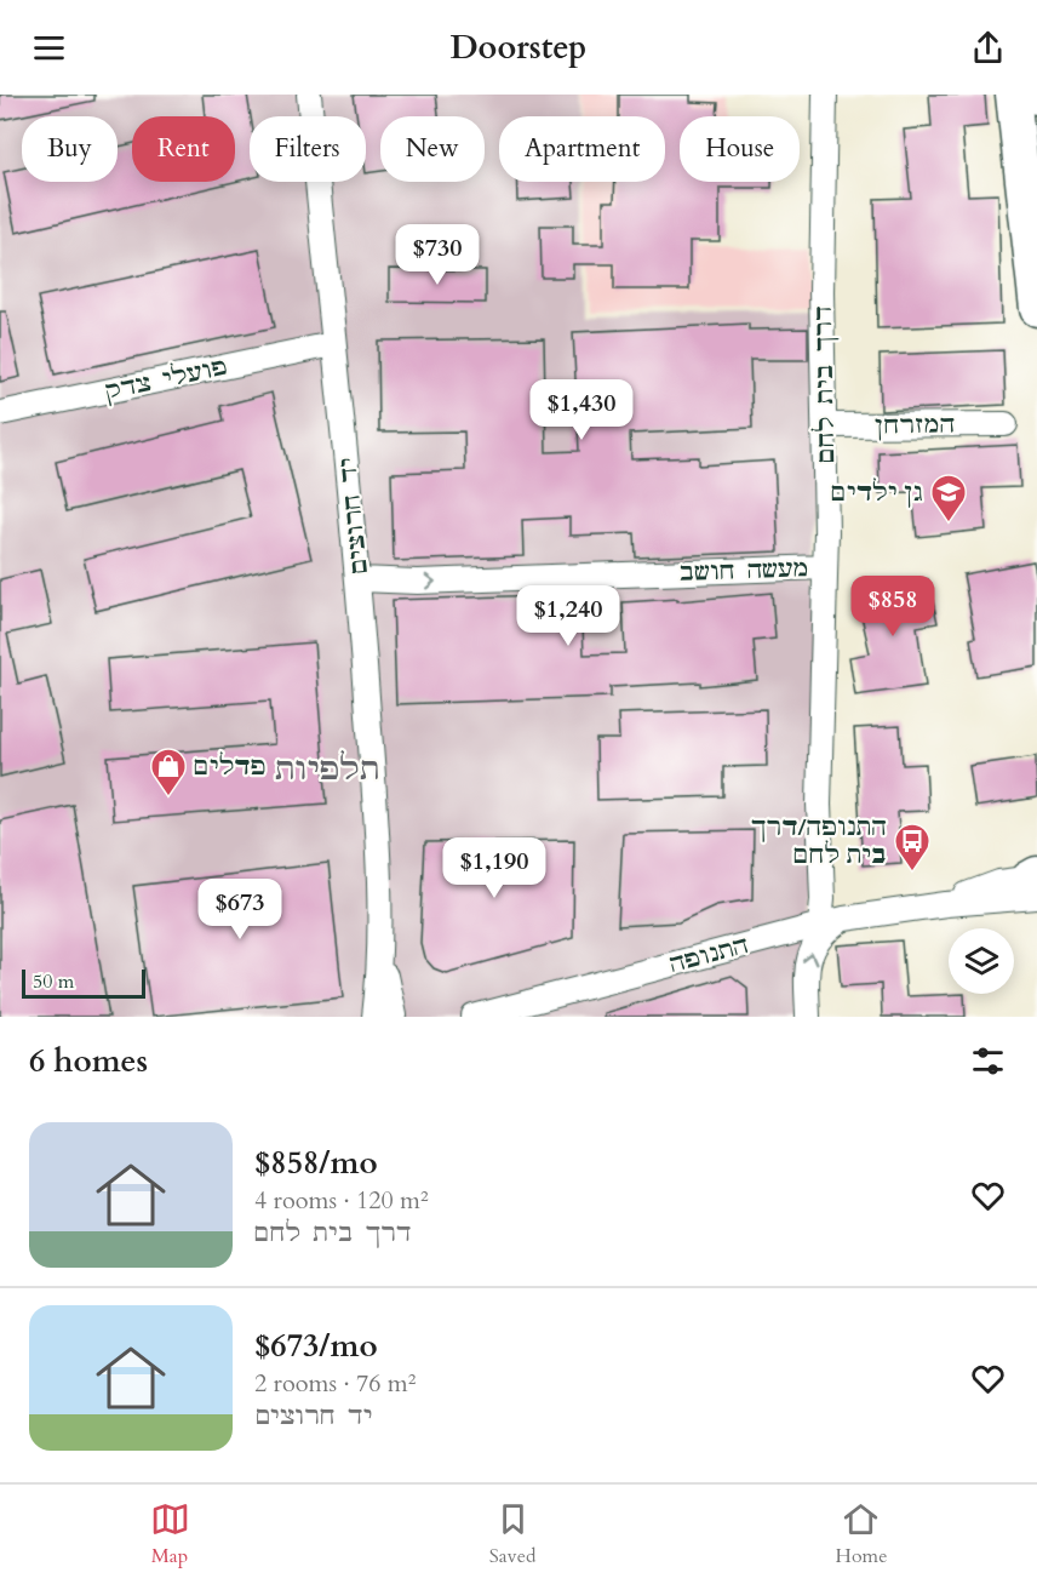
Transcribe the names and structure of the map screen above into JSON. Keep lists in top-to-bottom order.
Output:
{
  "streets": {
    "street": [
      "פועלי צדק",
      "דרך בית לחם",
      "המזרחן",
      "יד חרוצים",
      "מעשה חושב",
      "התנופה"
    ]
  },
  "crossings": [
    ["פועלי צדק", "יד חרוצים"],
    ["דרך בית לחם", "המזרחן"],
    ["דרך בית לחם", "מעשה חושב"],
    ["דרך בית לחם", "התנופה"],
    ["יד חרוצים", "מעשה חושב"]
  ],
  "one_way": ["מעשה חושב"],
  "districts": ["תלפיות"],
  "places": {
    "school or university": ["גן ילדים"],
    "shop": ["פדלים"],
    "bus stop": ["התנופה/דרך בית לחם"]
  },
  "scale_bar": "50 m",
  "page": {
    "header": "Doorstep",
    "chip": [
      "Buy",
      "Rent",
      "Filters",
      "New",
      "Apartment",
      "House"
    ],
    "price": [
      "$730",
      "$1,430",
      "$858",
      "$1,240",
      "$1,190",
      "$673"
    ],
    "scale": "50 m",
    "heading": "6 homes",
    "list": [
      {
        "name": "$858/mo",
        "note": "4 rooms · 120 m² · דרך בית לחם"
      },
      {
        "name": "$673/mo",
        "note": "2 rooms · 76 m² · יד חרוצים"
      }
    ],
    "tabs": ["Map", "Saved", "Home"]
  }
}
